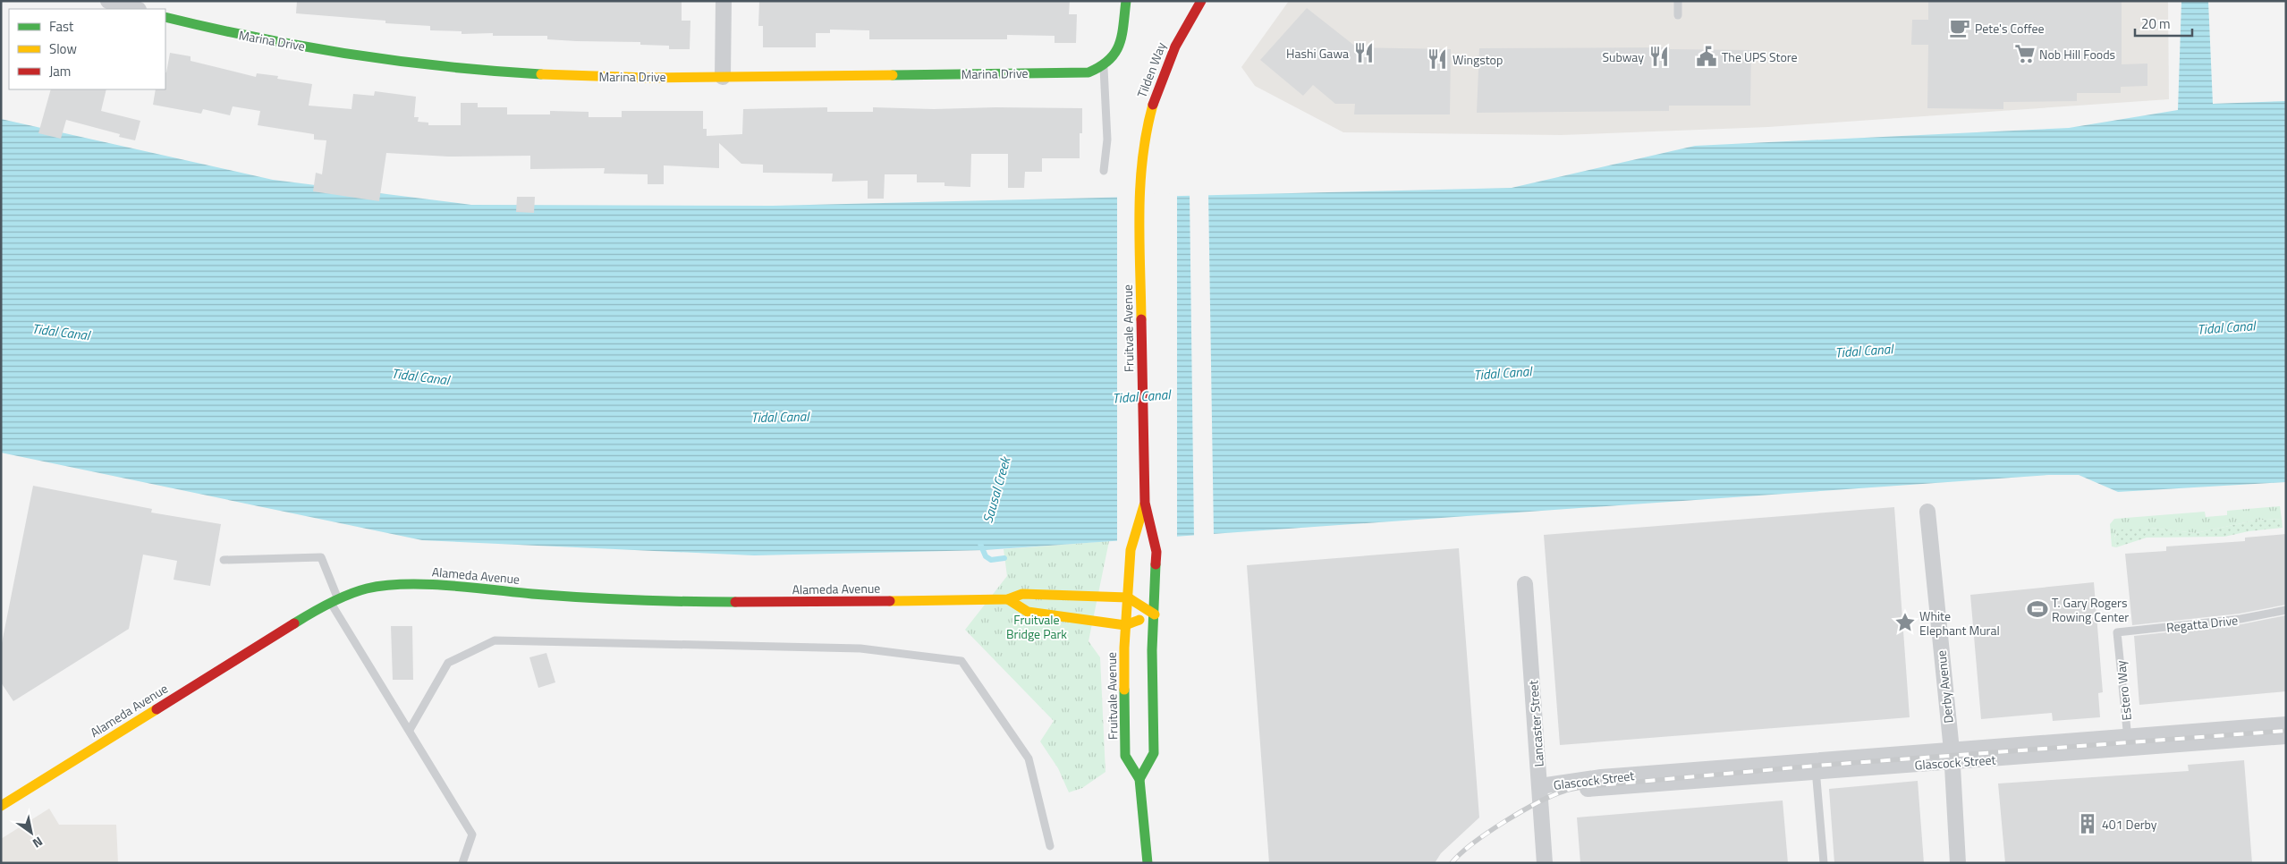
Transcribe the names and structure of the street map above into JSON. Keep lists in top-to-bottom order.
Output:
{
  "streets": {
    "street": [
      "Marina Drive",
      "Tilden Way",
      "Fruitvale Avenue",
      "Alameda Avenue",
      "Derby Avenue",
      "Lancaster Street",
      "Glascock Street"
    ],
    "lane": ["Regatta Drive", "Estero Way"]
  },
  "crossings": [
    ["Tilden Way", "Fruitvale Avenue"],
    ["Fruitvale Avenue", "Alameda Avenue"],
    ["Regatta Drive", "Estero Way"],
    ["Derby Avenue", "Glascock Street"],
    ["Estero Way", "Glascock Street"],
    ["Lancaster Street", "Glascock Street"]
  ],
  "water": ["Tidal Canal", "Sausal Creek"],
  "parks": ["Fruitvale Bridge Park"],
  "places": {
    "cafe": ["Pete's Coffee"],
    "restaurant": ["Hashi Gawa", "Subway", "Wingstop"],
    "supermarket": ["Nob Hill Foods"],
    "public building": ["The UPS Store"],
    "sports": ["T. Gary Rogers Rowing Center"],
    "place": ["White Elephant Mural"],
    "building": ["401 Derby"]
  },
  "legend": ["Fast", "Slow", "Jam"],
  "scale_bar": "20 m",
  "north": "bottom right"
}
